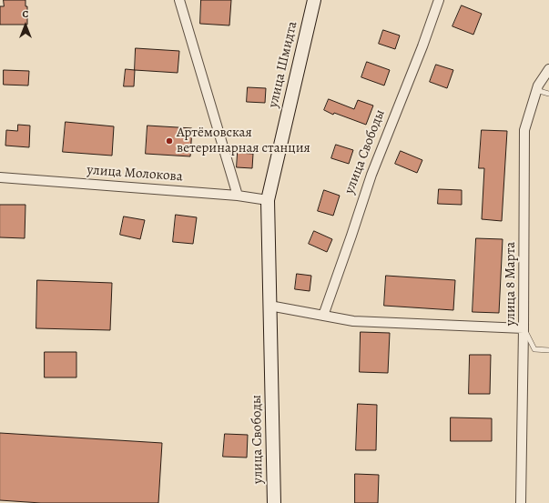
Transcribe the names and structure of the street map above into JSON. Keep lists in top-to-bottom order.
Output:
{
  "streets": {
    "street": [
      "улица Шмидта",
      "улица Свободы",
      "улица Молокова",
      "улица 8 Марта"
    ]
  },
  "crossings": [
    ["улица Шмидта", "улица Свободы"],
    ["улица Шмидта", "улица Молокова"],
    ["улица Свободы", "улица Молокова"]
  ],
  "places": ["Артёмовская ветеринарная станция"],
  "north": "top"
}
